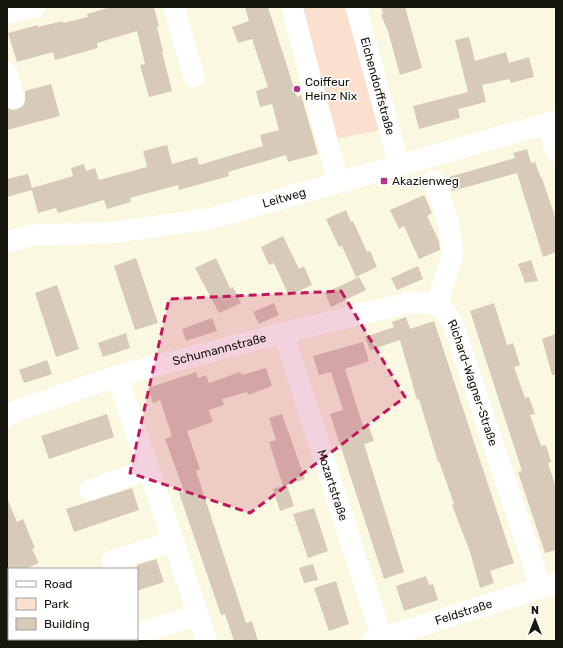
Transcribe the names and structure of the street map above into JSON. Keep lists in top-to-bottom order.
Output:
{
  "streets": {
    "street": [
      "Eichendorffstraße",
      "Leitweg",
      "Schumannstraße",
      "Richard-Wagner-Straße",
      "Mozartstraße",
      "Feldstraße"
    ]
  },
  "crossings": [
    ["Eichendorffstraße", "Leitweg"],
    ["Schumannstraße", "Richard-Wagner-Straße"],
    ["Schumannstraße", "Mozartstraße"],
    ["Richard-Wagner-Straße", "Feldstraße"],
    ["Mozartstraße", "Feldstraße"]
  ],
  "places": {
    "other": ["Coiffeur Heinz Nix"],
    "transit": ["Akazienweg"]
  },
  "legend": ["Road", "Park", "Building"],
  "north": "top"
}
